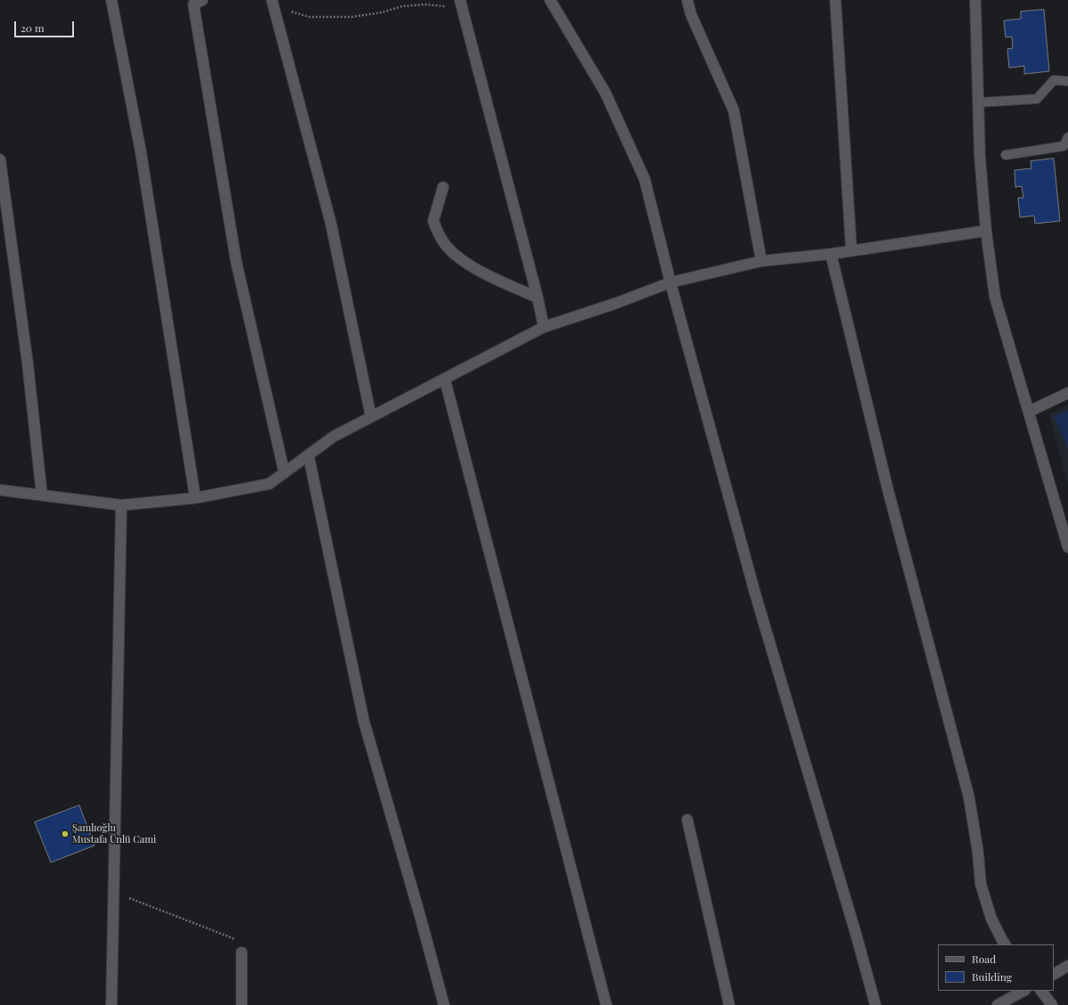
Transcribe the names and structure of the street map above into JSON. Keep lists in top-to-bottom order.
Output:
{
  "places": ["Şamlıoğlu Mustafa Ünlü Cami"],
  "legend": ["Road", "Building"],
  "scale_bar": "20 m"
}
